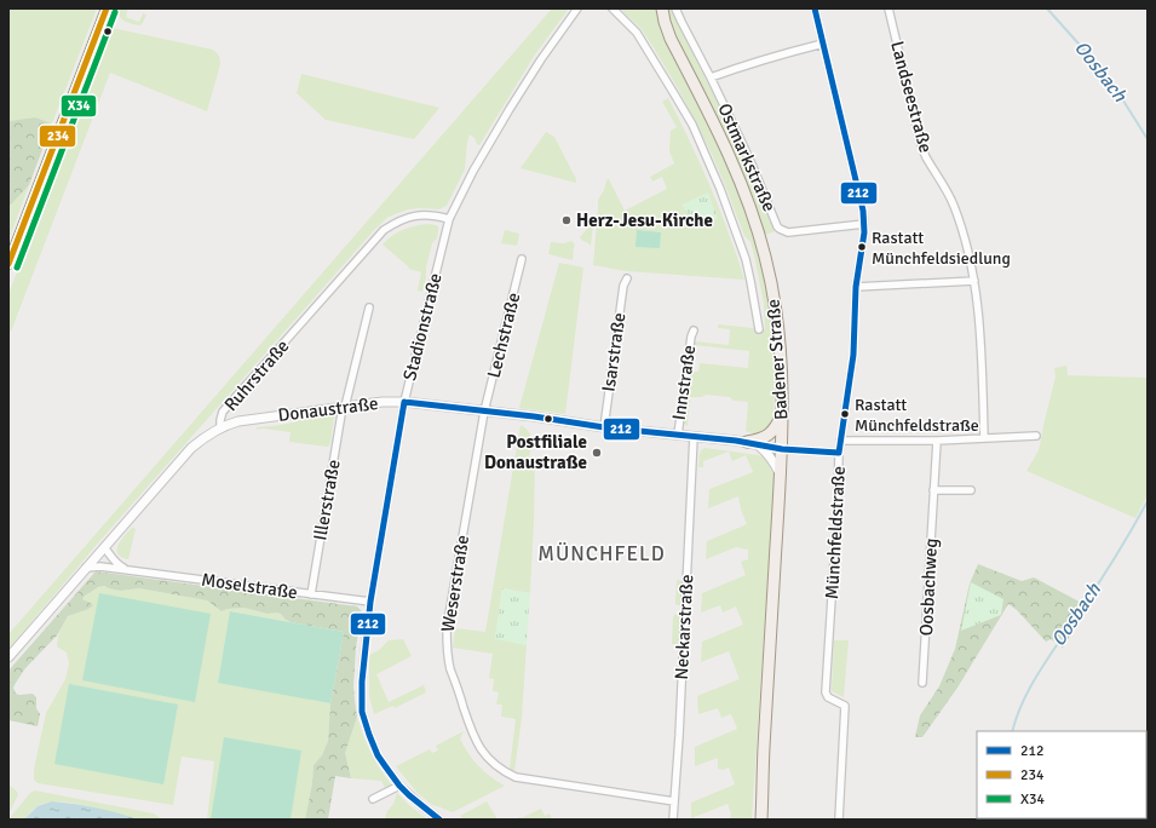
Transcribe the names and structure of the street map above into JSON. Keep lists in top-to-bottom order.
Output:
{
  "streets": {
    "main road": ["Badener Straße"],
    "street": [
      "Landseestraße",
      "Ostmarkstraße",
      "Stadionstraße",
      "Lechstraße",
      "Isarstraße",
      "Ruhrstraße",
      "Innstraße",
      "Donaustraße",
      "Illerstraße",
      "Münchfeldstraße",
      "Weserstraße",
      "Moselstraße",
      "Oosbachweg",
      "Neckarstraße"
    ]
  },
  "crossings": [
    ["Ostmarkstraße", "Münchfeldstraße"],
    ["Stadionstraße", "Ruhrstraße"],
    ["Stadionstraße", "Donaustraße"],
    ["Stadionstraße", "Moselstraße"],
    ["Lechstraße", "Donaustraße"],
    ["Lechstraße", "Weserstraße"],
    ["Isarstraße", "Donaustraße"],
    ["Badener Straße", "Donaustraße"],
    ["Ruhrstraße", "Donaustraße"],
    ["Ruhrstraße", "Moselstraße"],
    ["Innstraße", "Donaustraße"],
    ["Donaustraße", "Illerstraße"],
    ["Donaustraße", "Weserstraße"],
    ["Donaustraße", "Neckarstraße"],
    ["Illerstraße", "Moselstraße"],
    ["Weserstraße", "Neckarstraße"]
  ],
  "districts": ["MÜNCHFELD"],
  "water": ["Oosbach"],
  "places": [
    "Herz-Jesu-Kirche",
    "Rastatt Münchfeldsiedlung",
    "Rastatt Münchfeldstraße",
    "Postfiliale Donaustraße"
  ],
  "lines": ["transit line 212", "transit line 234", "transit line X34"],
  "legend": ["212", "234", "X34"]
}
